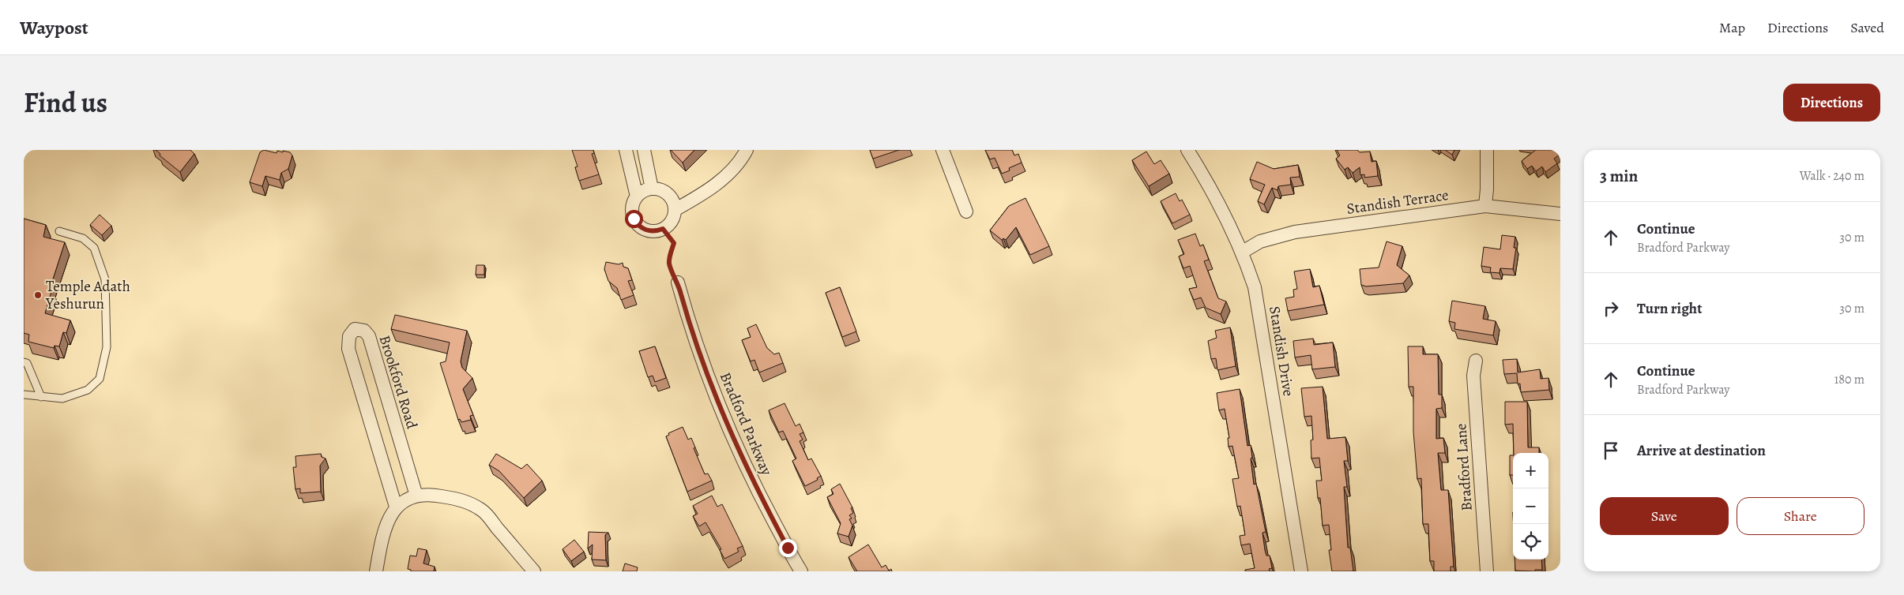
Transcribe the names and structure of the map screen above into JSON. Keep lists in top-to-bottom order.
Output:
{
  "streets": {
    "street": [
      "Standish Terrace",
      "Standish Drive",
      "Brookford Road",
      "Bradford Parkway",
      "Bradford Lane"
    ]
  },
  "crossings": [
    ["Standish Terrace", "Standish Drive"]
  ],
  "places": ["Temple Adath Yeshurun"],
  "page": {
    "header": "Waypost",
    "nav": ["Map", "Directions", "Saved"],
    "title": "Find us",
    "buttons": [
      "Directions",
      ["Save", "Share"]
    ],
    "heading": ["3 min", "Walk · 240 m"],
    "list": [
      ["Continue", "Bradford Parkway", "30 m"],
      ["Turn right", "30 m"],
      ["Continue", "Bradford Parkway", "180 m"],
      "Arrive at destination"
    ],
    "map_buttons": ["+", "−"]
  }
}
